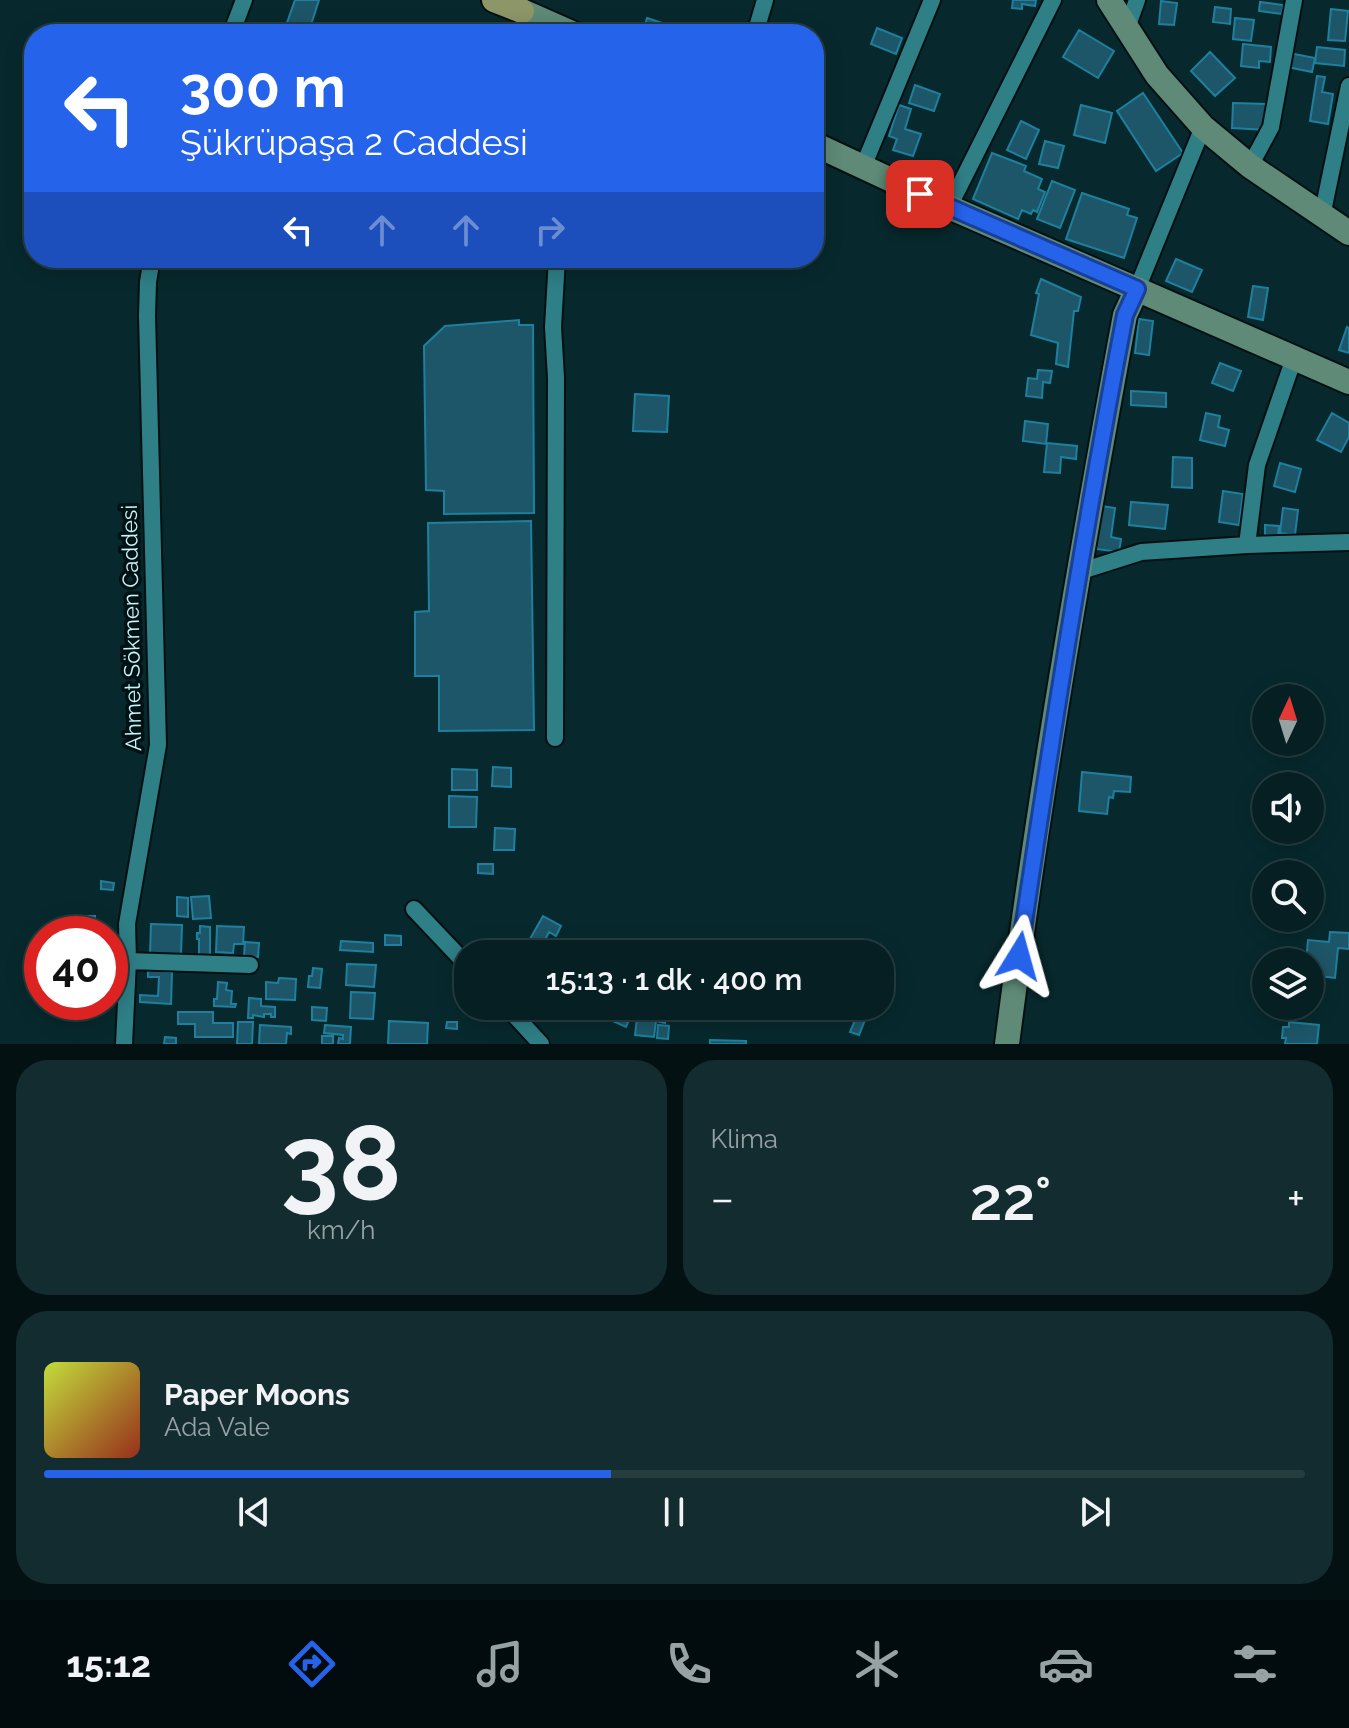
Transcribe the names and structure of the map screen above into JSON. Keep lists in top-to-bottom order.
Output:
{
  "streets": {
    "street": ["Ahmet Sökmen Caddesi"]
  },
  "north": "top",
  "page": {
    "turn": ["300 m", "Şükrüpaşa 2 Caddesi"],
    "limit": "40",
    "trip": "15:13 · 1 dk · 400 m",
    "tile": [
      ["38", "km/h"],
      "Klima"
    ],
    "heat": ["−", "22°", "+"],
    "song": ["Paper Moons", "Ada Vale"],
    "tabs": "15:12"
  }
}
